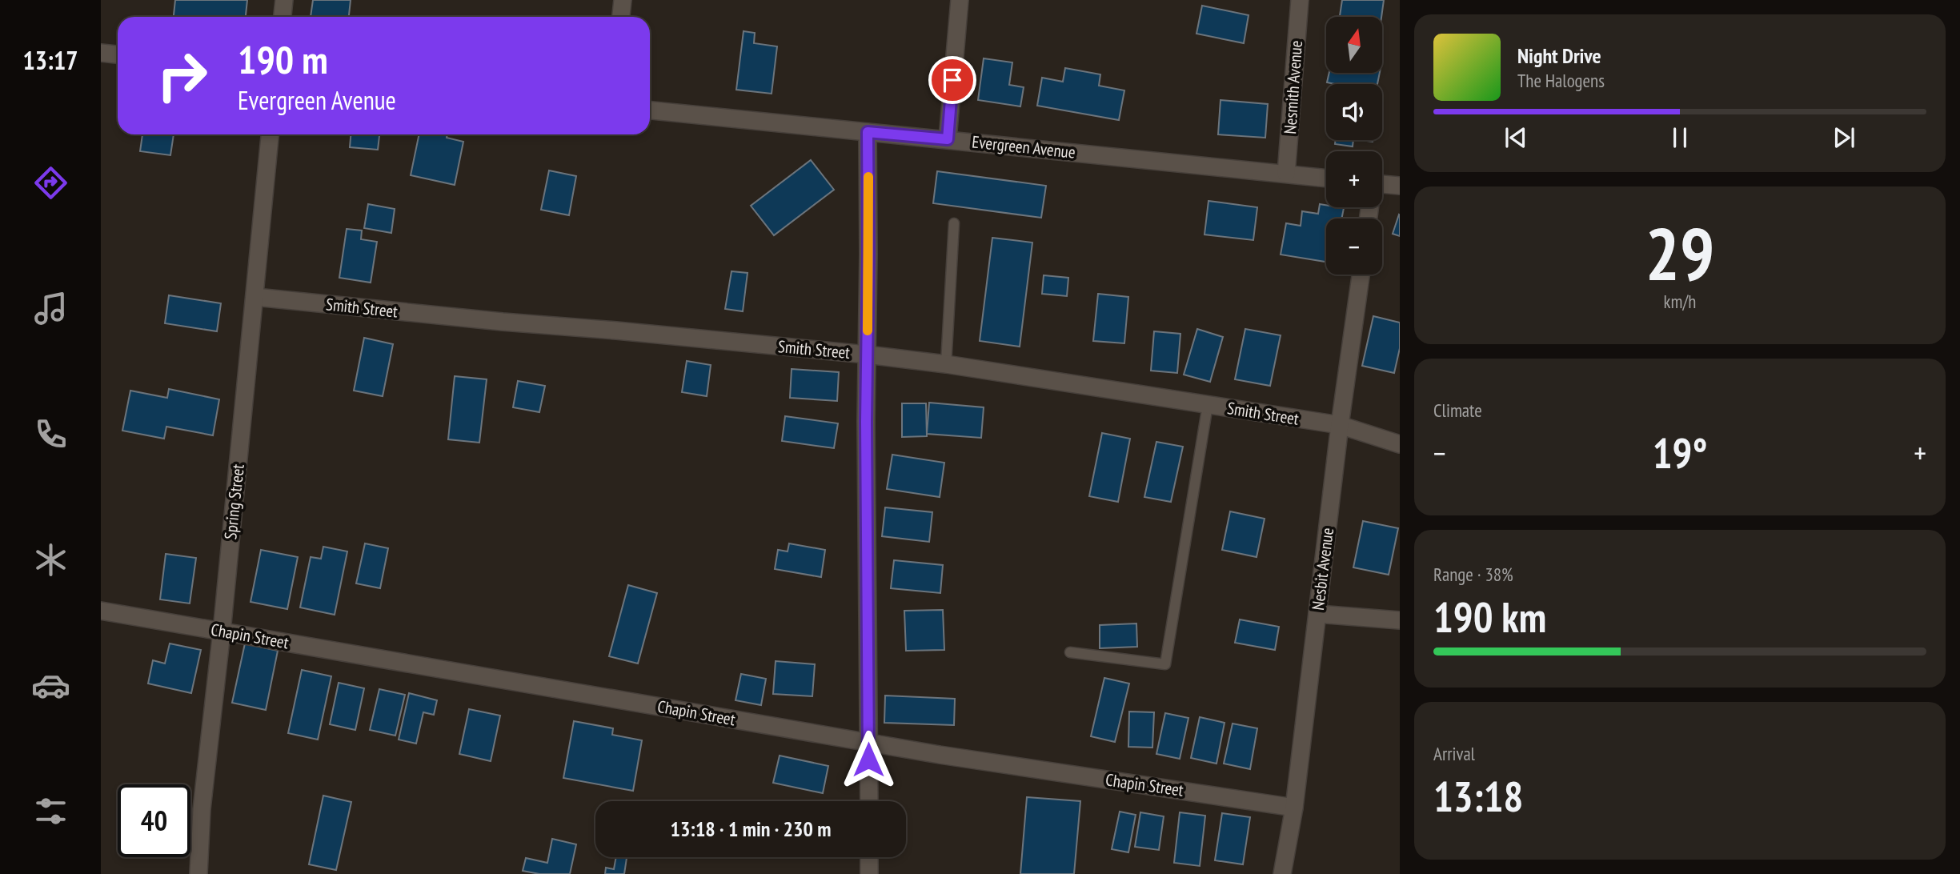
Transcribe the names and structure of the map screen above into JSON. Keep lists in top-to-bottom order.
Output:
{
  "streets": {
    "street": [
      "Nesmith Avenue",
      "Evergreen Avenue",
      "Smith Street",
      "Spring Street",
      "Nesbit Avenue",
      "Chapin Street"
    ]
  },
  "crossings": [
    ["Nesmith Avenue", "Evergreen Avenue"],
    ["Smith Street", "Spring Street"],
    ["Smith Street", "Nesbit Avenue"],
    ["Spring Street", "Chapin Street"],
    ["Nesbit Avenue", "Chapin Street"]
  ],
  "north": "top",
  "page": {
    "tabs": "13:17",
    "map_buttons": ["+", "−"],
    "turn": ["190 m", "Evergreen Avenue"],
    "song": ["Night Drive", "The Halogens"],
    "tile": [
      ["29", "km/h"],
      "Climate",
      ["Range · 38%", "190 km"],
      ["Arrival", "13:18"]
    ],
    "heat": ["−", "19°", "+"],
    "limit": "40",
    "trip": "13:18 · 1 min · 230 m"
  }
}
